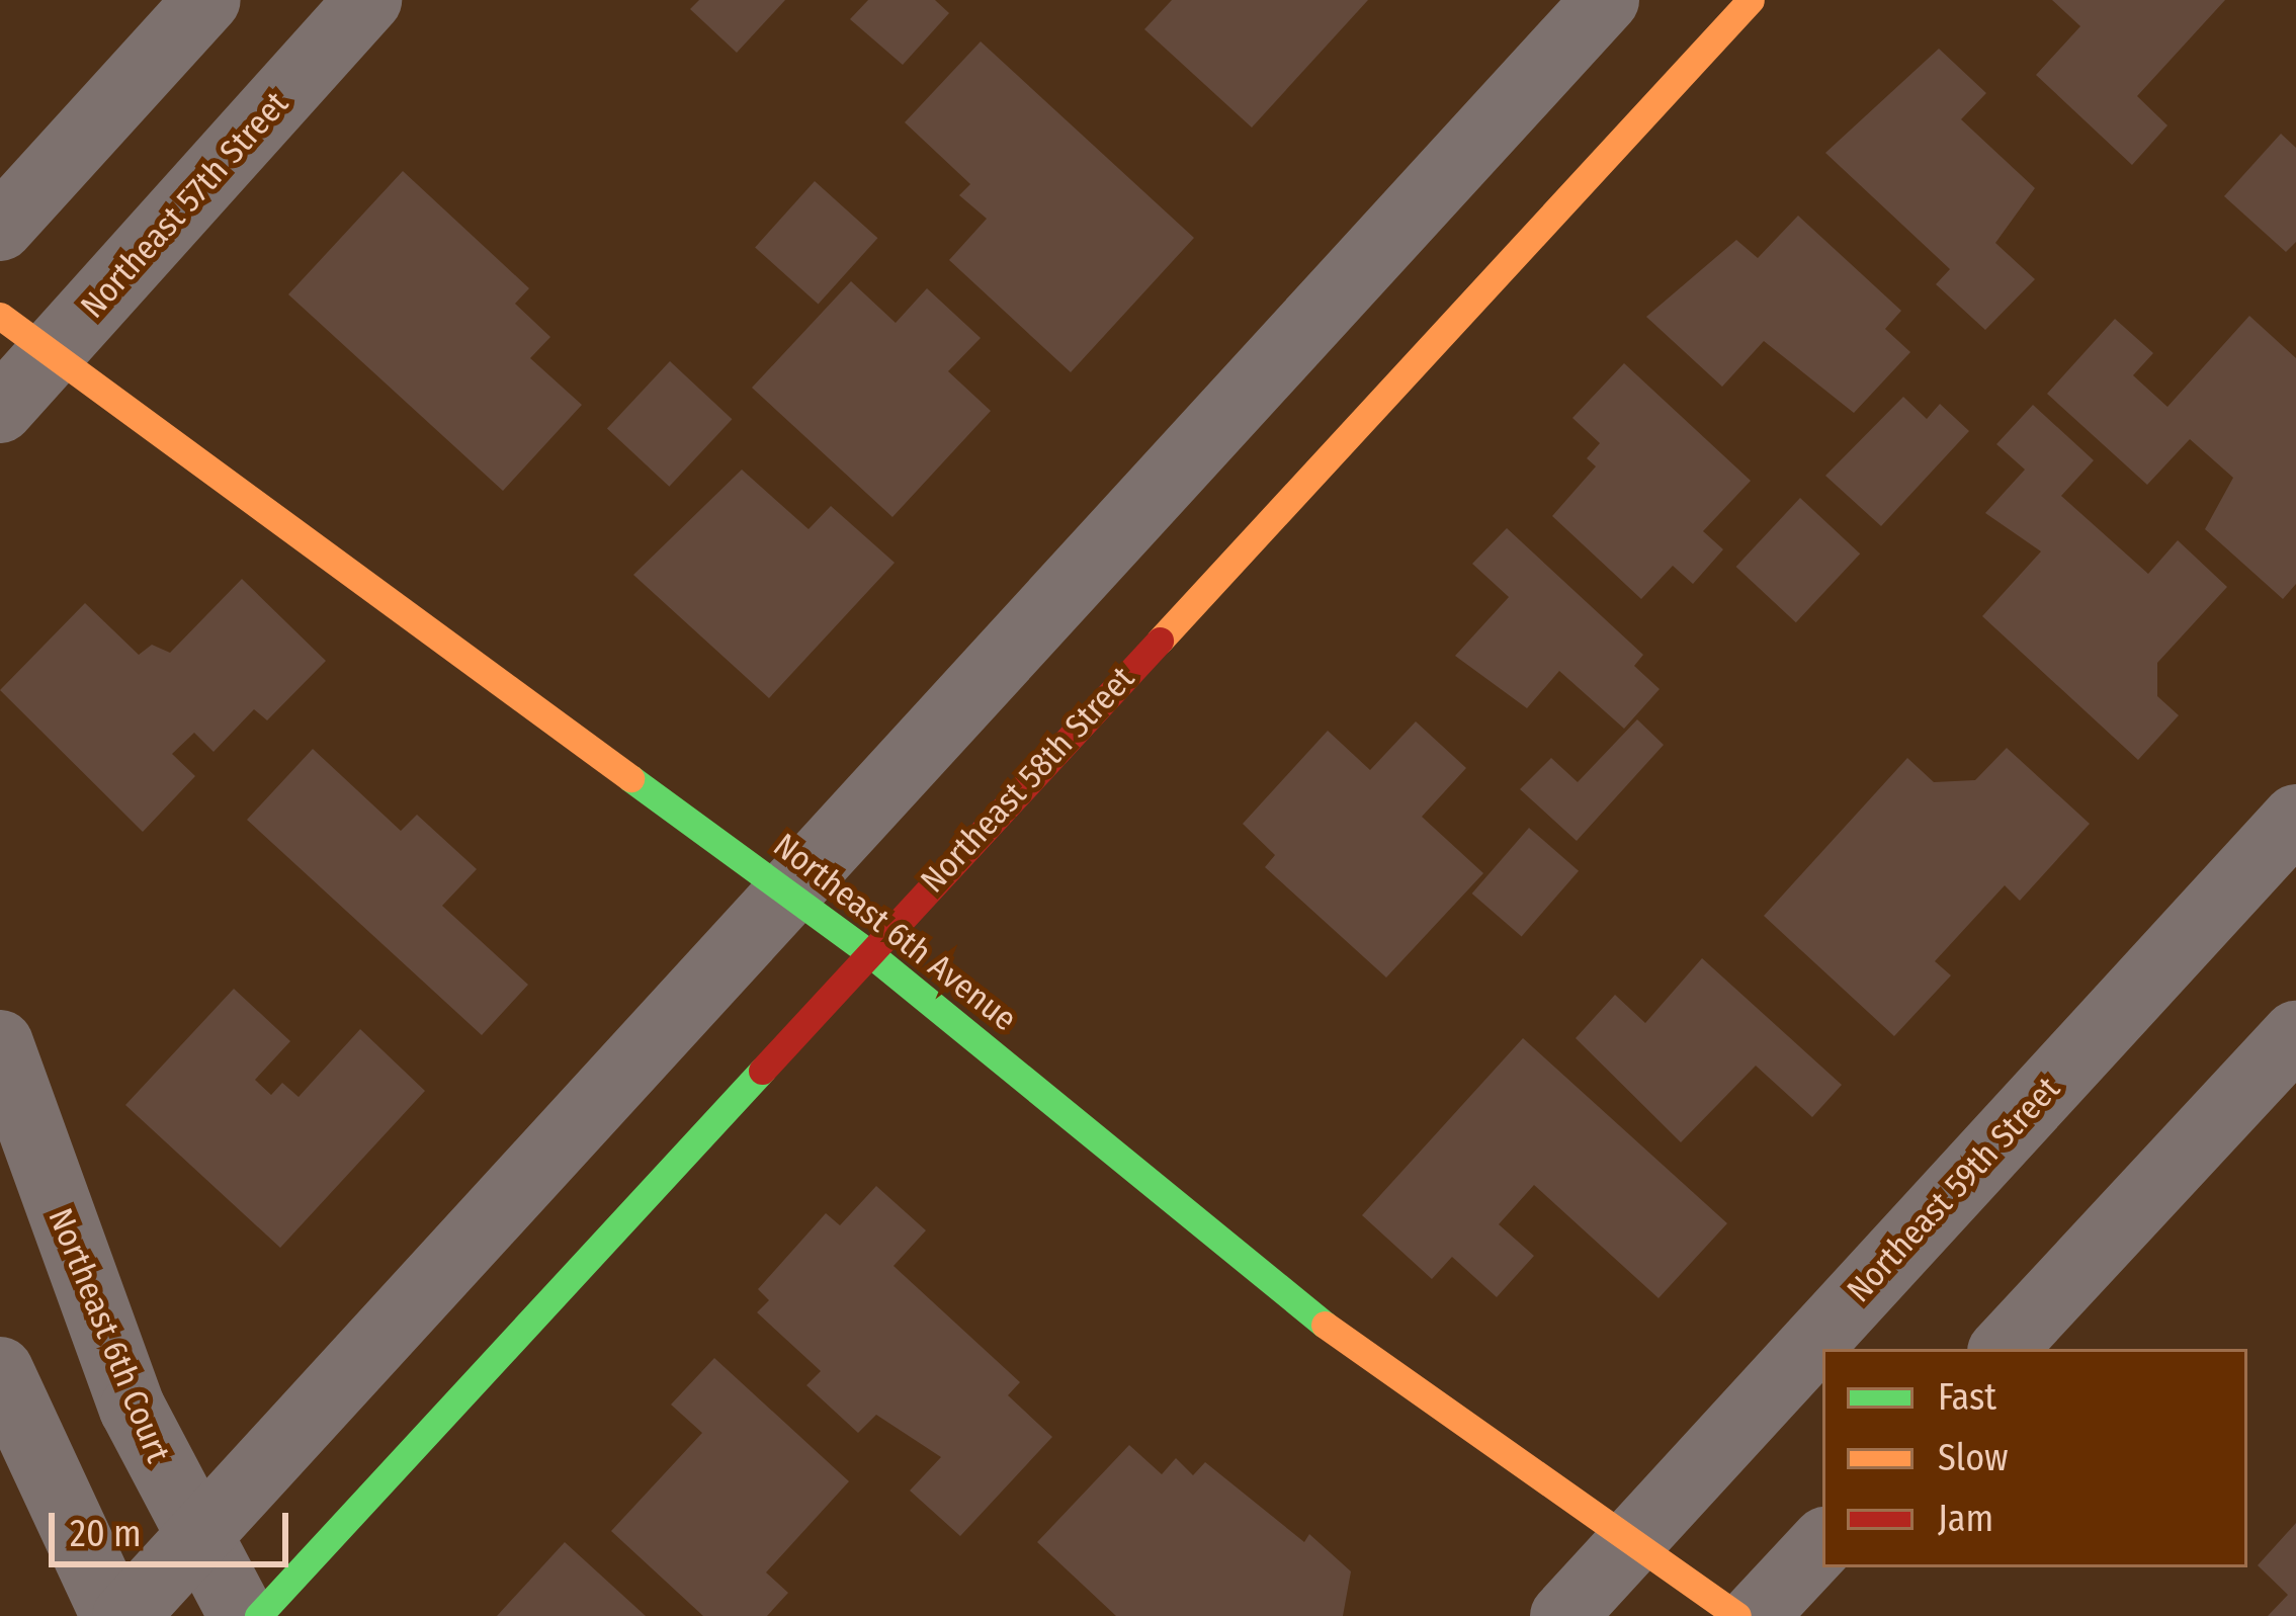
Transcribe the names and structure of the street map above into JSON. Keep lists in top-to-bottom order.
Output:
{
  "streets": {
    "street": [
      "Northeast 57th Street",
      "Northeast 58th Street",
      "Northeast 6th Avenue",
      "Northeast 59th Street",
      "Northeast 6th Court"
    ]
  },
  "crossings": [
    ["Northeast 57th Street", "Northeast 6th Avenue"],
    ["Northeast 58th Street", "Northeast 6th Avenue"],
    ["Northeast 6th Avenue", "Northeast 59th Street"]
  ],
  "legend": ["Fast", "Slow", "Jam"],
  "scale_bar": "20 m"
}
